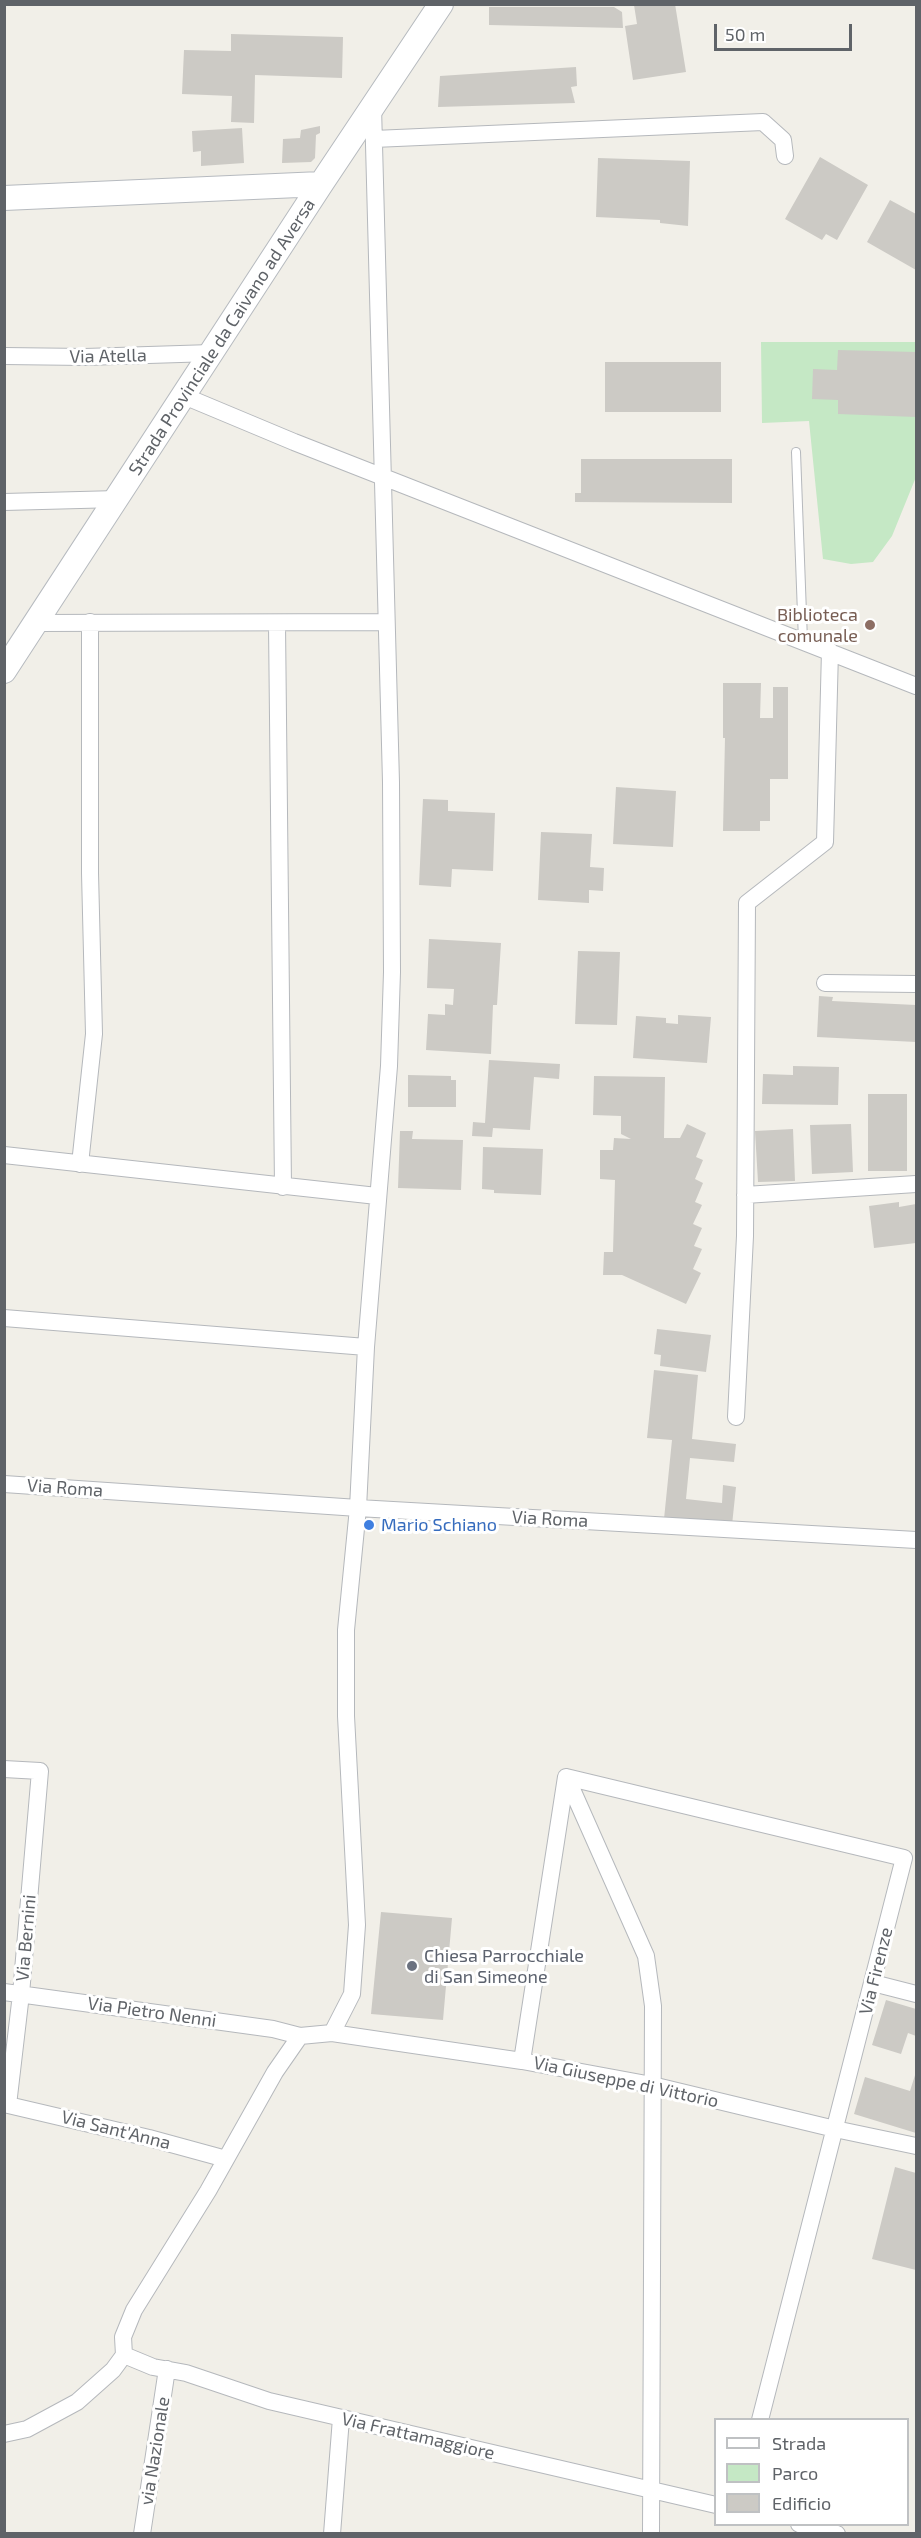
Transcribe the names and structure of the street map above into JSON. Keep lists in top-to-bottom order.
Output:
{
  "streets": {
    "main road": ["Strada Provinciale da Caivano ad Aversa"],
    "street": [
      "Via Atella",
      "Via Roma",
      "Via Bernini",
      "Via Firenze",
      "Via Pietro Nenni",
      "Via Giuseppe di Vittorio",
      "Via Sant'Anna",
      "Via Frattamaggiore",
      "via Nazionale"
    ]
  },
  "crossings": [
    ["Strada Provinciale da Caivano ad Aversa", "Via Atella"],
    ["Via Bernini", "Via Pietro Nenni"],
    ["Via Bernini", "Via Sant'Anna"],
    ["Via Firenze", "Via Giuseppe di Vittorio"],
    ["Via Pietro Nenni", "Via Giuseppe di Vittorio"],
    ["Via Frattamaggiore", "via Nazionale"]
  ],
  "places": ["Biblioteca comunale", "Mario Schiano", "Chiesa Parrocchiale di San Simeone"],
  "legend": ["Strada", "Parco", "Edificio"],
  "scale_bar": "50 m"
}
